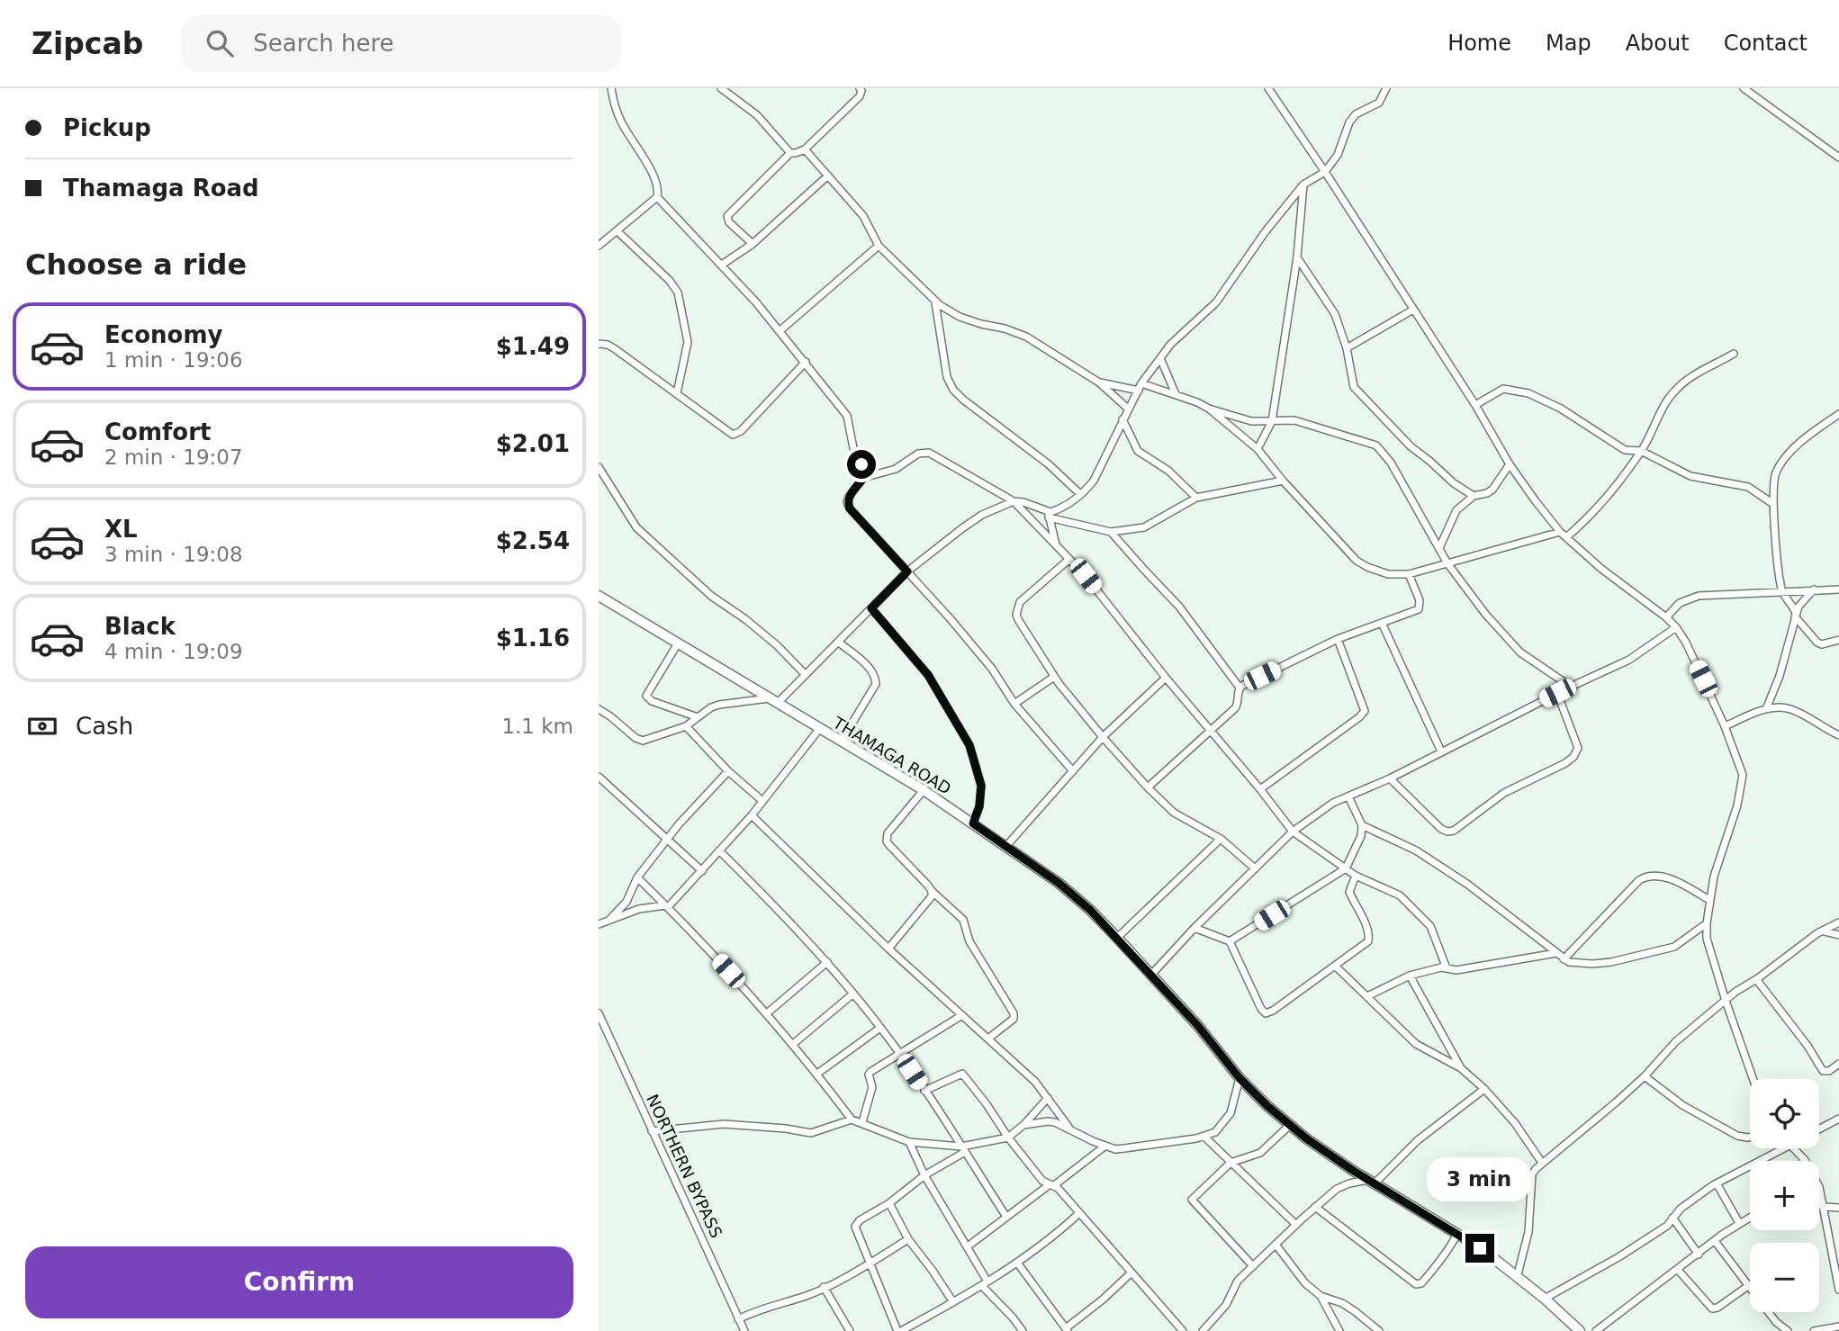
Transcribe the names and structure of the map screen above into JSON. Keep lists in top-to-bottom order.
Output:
{
  "streets": {
    "main road": ["THAMAGA ROAD"],
    "street": ["NORTHERN BYPASS"]
  },
  "page": {
    "header": "Zipcab",
    "search": "Search here",
    "nav": [
      "Home",
      "Map",
      "About",
      "Contact"
    ],
    "banner": ["Pickup", "Thamaga Road"],
    "heading": "Choose a ride",
    "list": [
      {
        "name": "Economy",
        "note": "1 min · 19:06",
        "value": "$1.49"
      },
      {
        "name": "Comfort",
        "note": "2 min · 19:07",
        "value": "$2.01"
      },
      {
        "name": "XL",
        "note": "3 min · 19:08",
        "value": "$2.54"
      },
      {
        "name": "Black",
        "note": "4 min · 19:09",
        "value": "$1.16"
      }
    ],
    "pay": ["Cash", "1.1 km"],
    "map_buttons": ["+", "−"],
    "bubble": "3 min",
    "buttons": "Confirm"
  }
}
